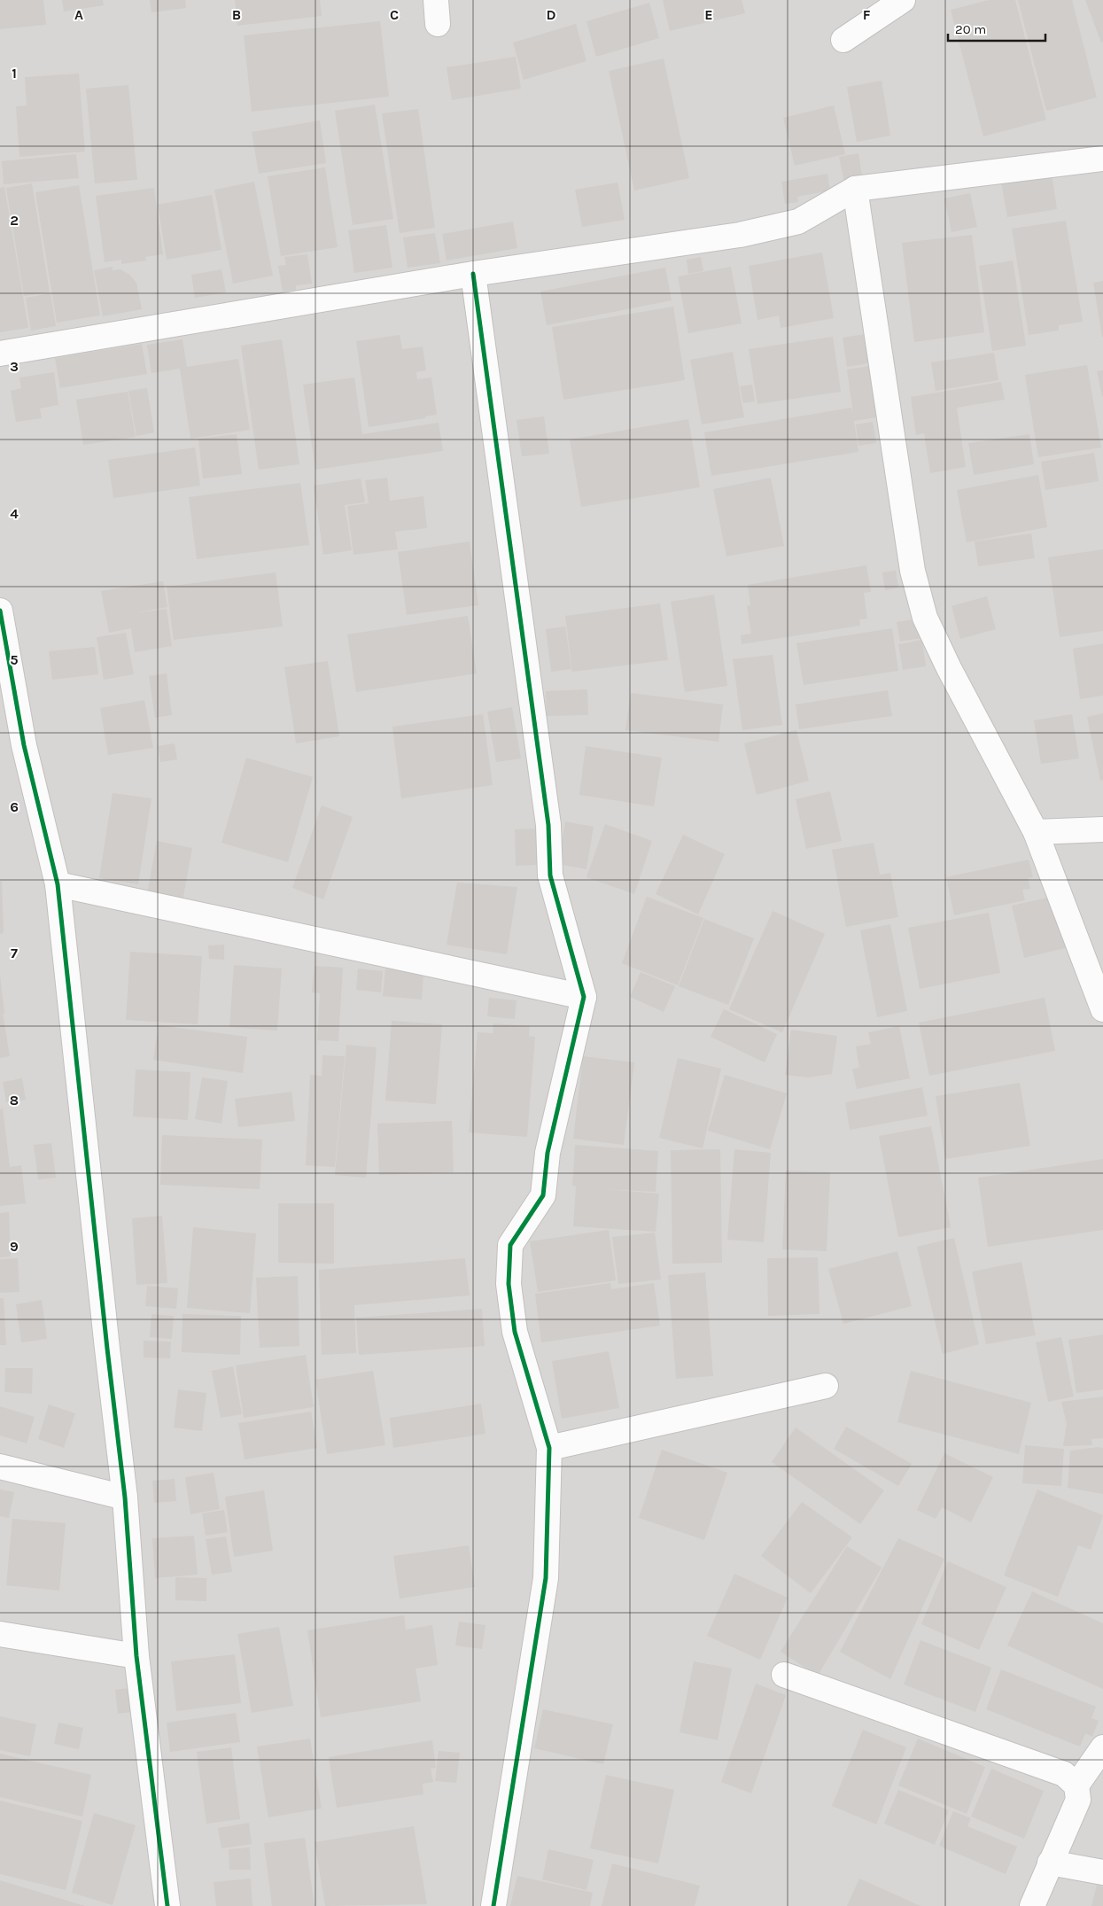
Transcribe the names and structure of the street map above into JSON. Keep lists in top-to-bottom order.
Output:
{
  "scale_bar": "20 m",
  "grid": {
    "columns": [
      "A",
      "B",
      "C",
      "D",
      "E",
      "F"
    ],
    "rows": [
      "1",
      "2",
      "3",
      "4",
      "5",
      "6",
      "7",
      "8",
      "9"
    ]
  }
}
